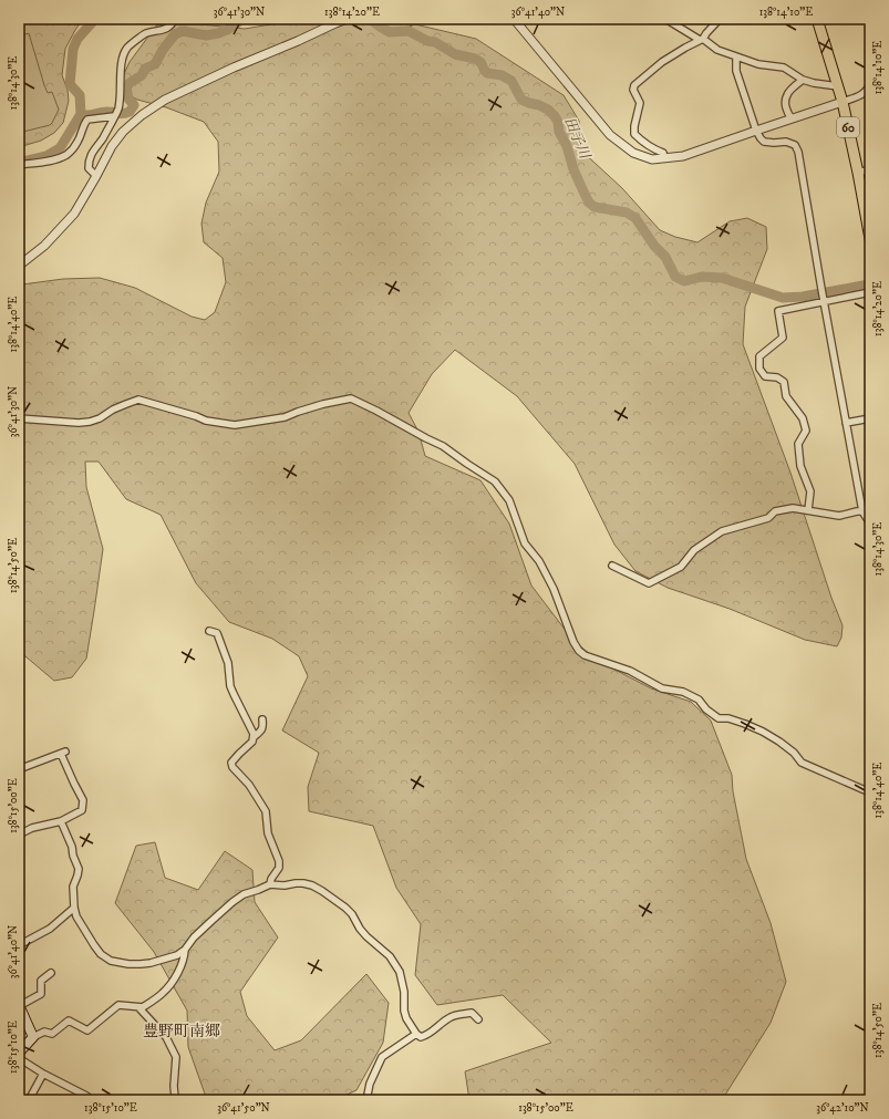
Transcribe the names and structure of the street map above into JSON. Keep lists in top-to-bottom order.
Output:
{
  "streets": {
    "main road": ["60"]
  },
  "districts": ["豊野町南郷"],
  "water": ["田子川"],
  "coordinates": [
    "36°41'30\"N",
    "138°14'20\"E",
    "36°41'40\"N",
    "138°14'10\"E",
    "138°14'30\"E",
    "138°14'40\"E",
    "138°14'50\"E",
    "138°15'00\"E",
    "138°15'10\"E",
    "36°41'50\"N",
    "36°42'10\"N"
  ]
}
